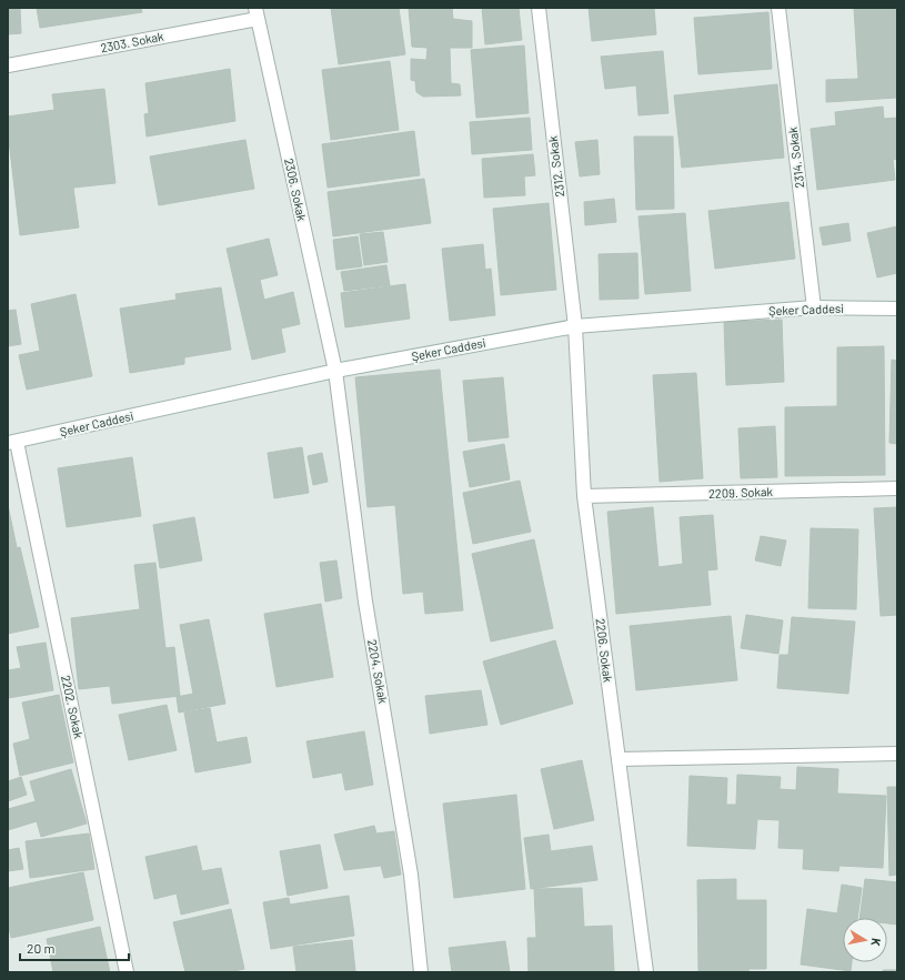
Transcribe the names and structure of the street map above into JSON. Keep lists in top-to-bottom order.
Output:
{
  "streets": {
    "street": [
      "2303. Sokak",
      "2314. Sokak",
      "2312. Sokak",
      "2306. Sokak",
      "Şeker Caddesi",
      "2209. Sokak",
      "2206. Sokak",
      "2204. Sokak",
      "2202. Sokak"
    ]
  },
  "crossings": [
    ["2303. Sokak", "2306. Sokak"],
    ["2314. Sokak", "Şeker Caddesi"],
    ["2312. Sokak", "Şeker Caddesi"],
    ["2312. Sokak", "2206. Sokak"],
    ["2306. Sokak", "Şeker Caddesi"],
    ["2306. Sokak", "2204. Sokak"],
    ["Şeker Caddesi", "2206. Sokak"],
    ["Şeker Caddesi", "2204. Sokak"],
    ["Şeker Caddesi", "2202. Sokak"],
    ["2209. Sokak", "2206. Sokak"]
  ],
  "scale_bar": "20 m",
  "north": "right"
}
